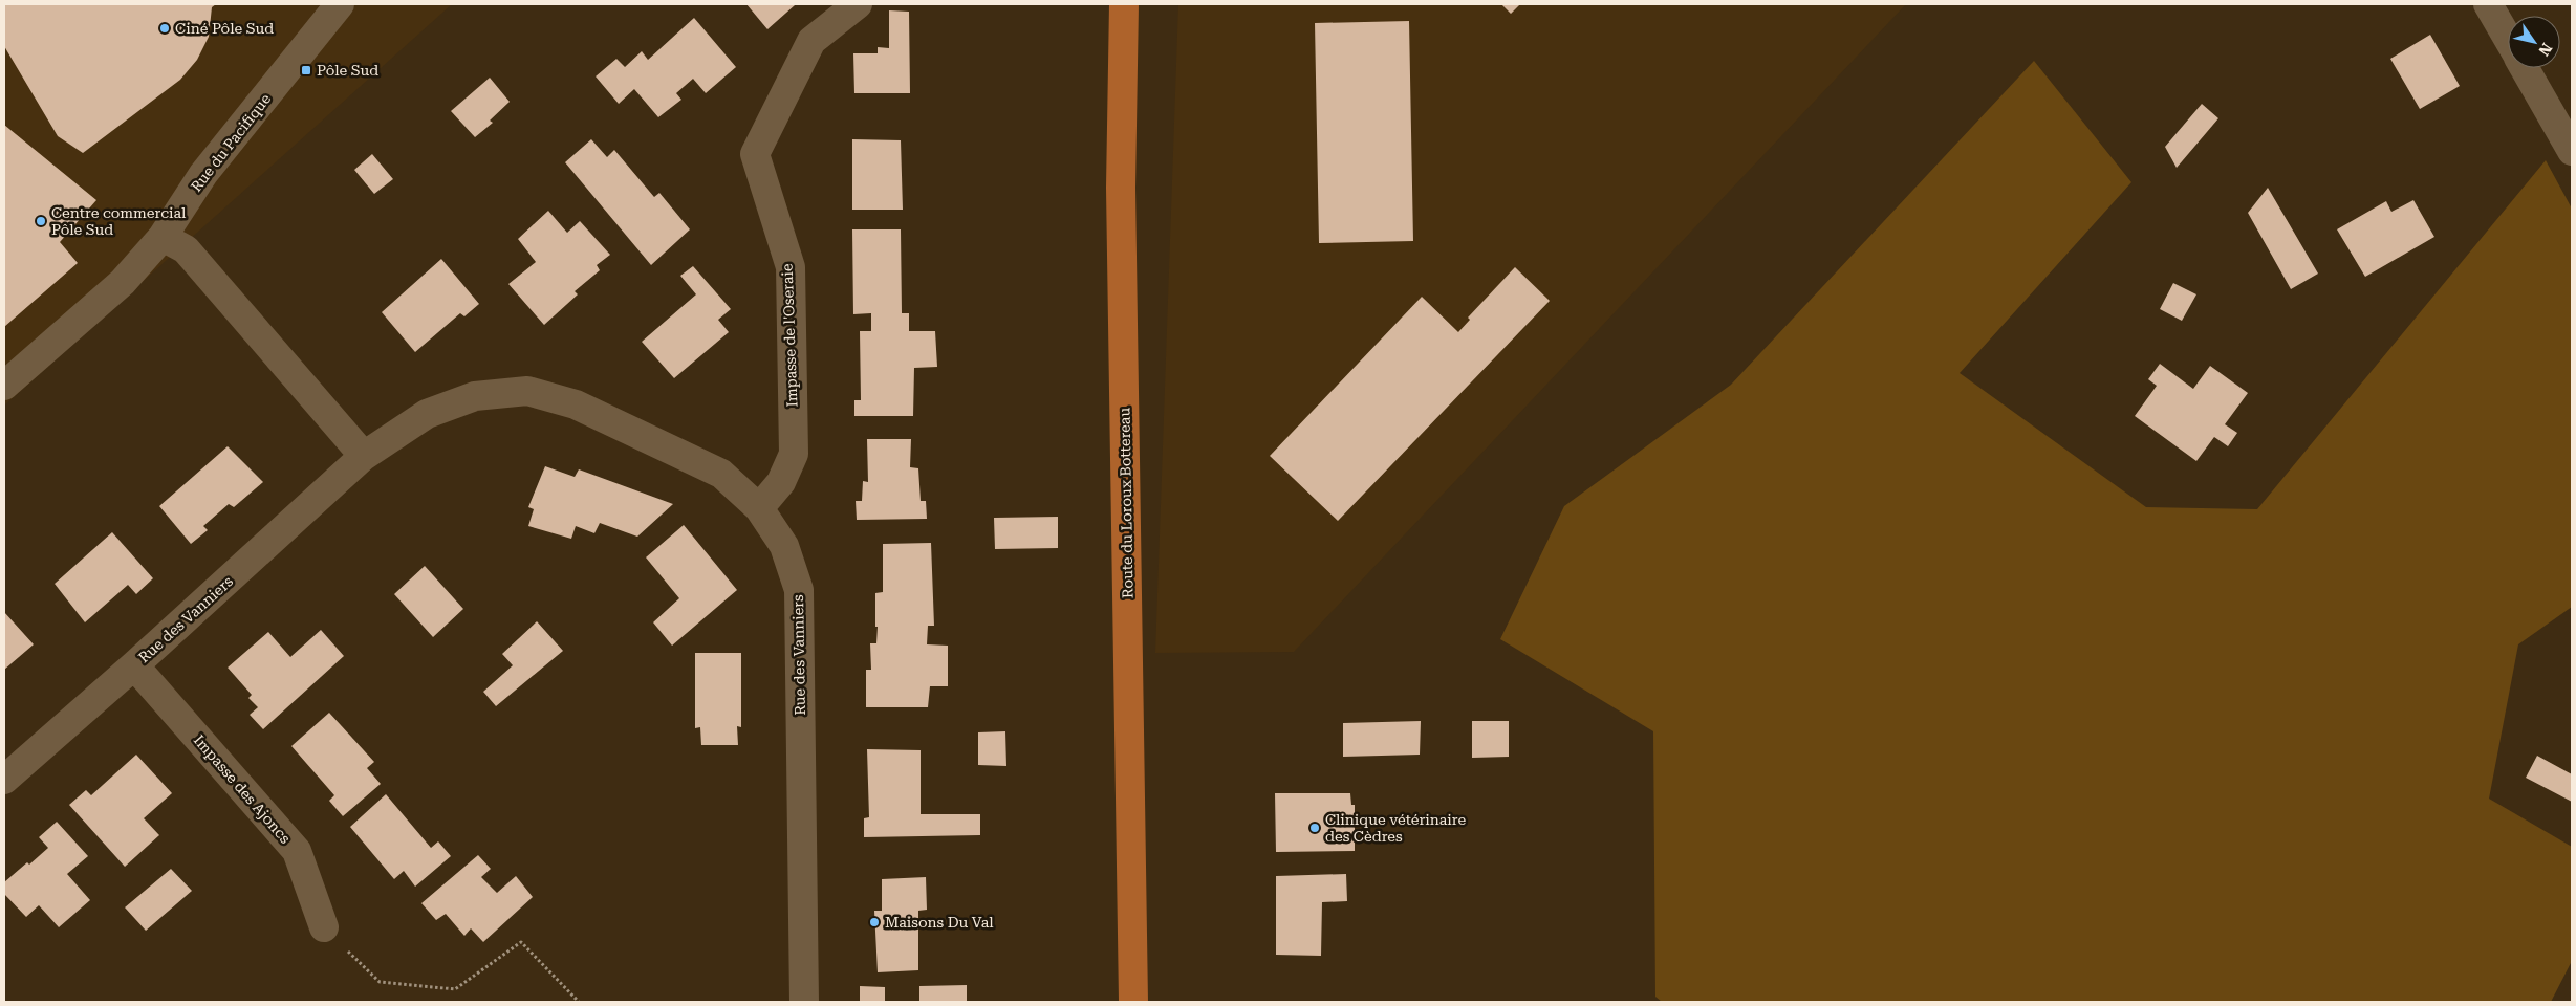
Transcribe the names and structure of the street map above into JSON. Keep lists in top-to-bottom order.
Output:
{
  "streets": {
    "main road": ["Route du Loroux Bottereau"],
    "street": [
      "Rue du Pacifique",
      "Impasse de l'Oseraie",
      "Rue des Vanniers",
      "Impasse des Ajoncs"
    ]
  },
  "crossings": [
    ["Impasse de l'Oseraie", "Rue des Vanniers"],
    ["Rue des Vanniers", "Impasse des Ajoncs"]
  ],
  "places": {
    "other": [
      "Ciné Pôle Sud",
      "Centre commercial Pôle Sud",
      "Clinique vétérinaire des Cèdres",
      "Maisons Du Val"
    ],
    "transit": ["Pôle Sud"]
  },
  "north": "bottom right"
}
